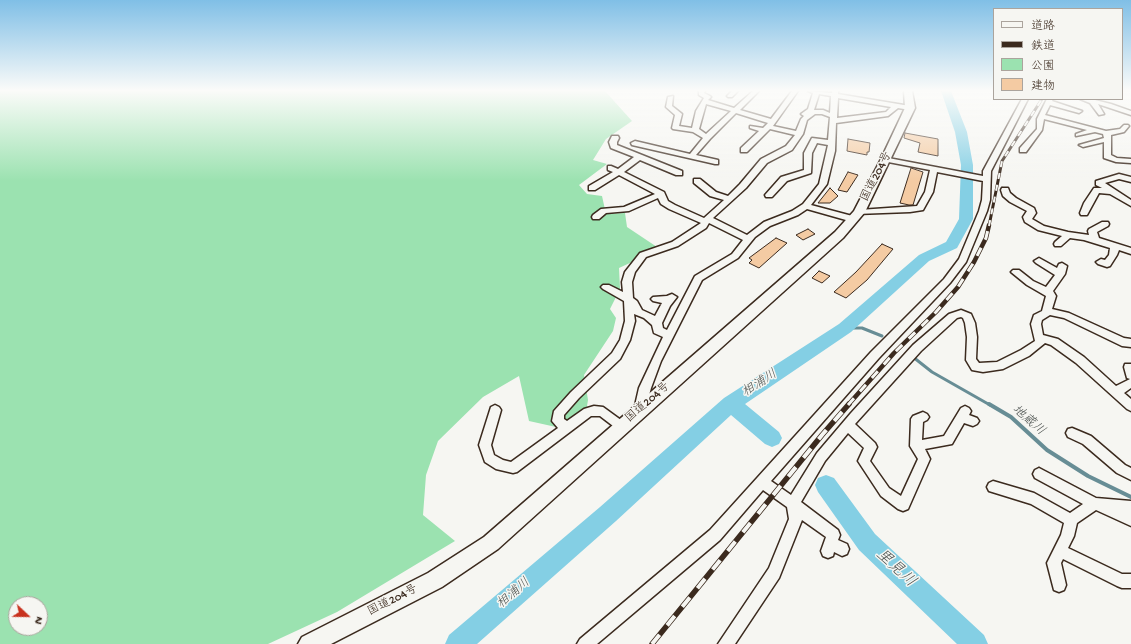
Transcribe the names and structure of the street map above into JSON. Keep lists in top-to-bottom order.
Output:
{
  "streets": {
    "highway": ["国道204号"]
  },
  "water": ["相浦川", "地蔵川", "里見川"],
  "legend": [
    "道路",
    "鉄道",
    "公園",
    "建物"
  ],
  "north": "right"
}
